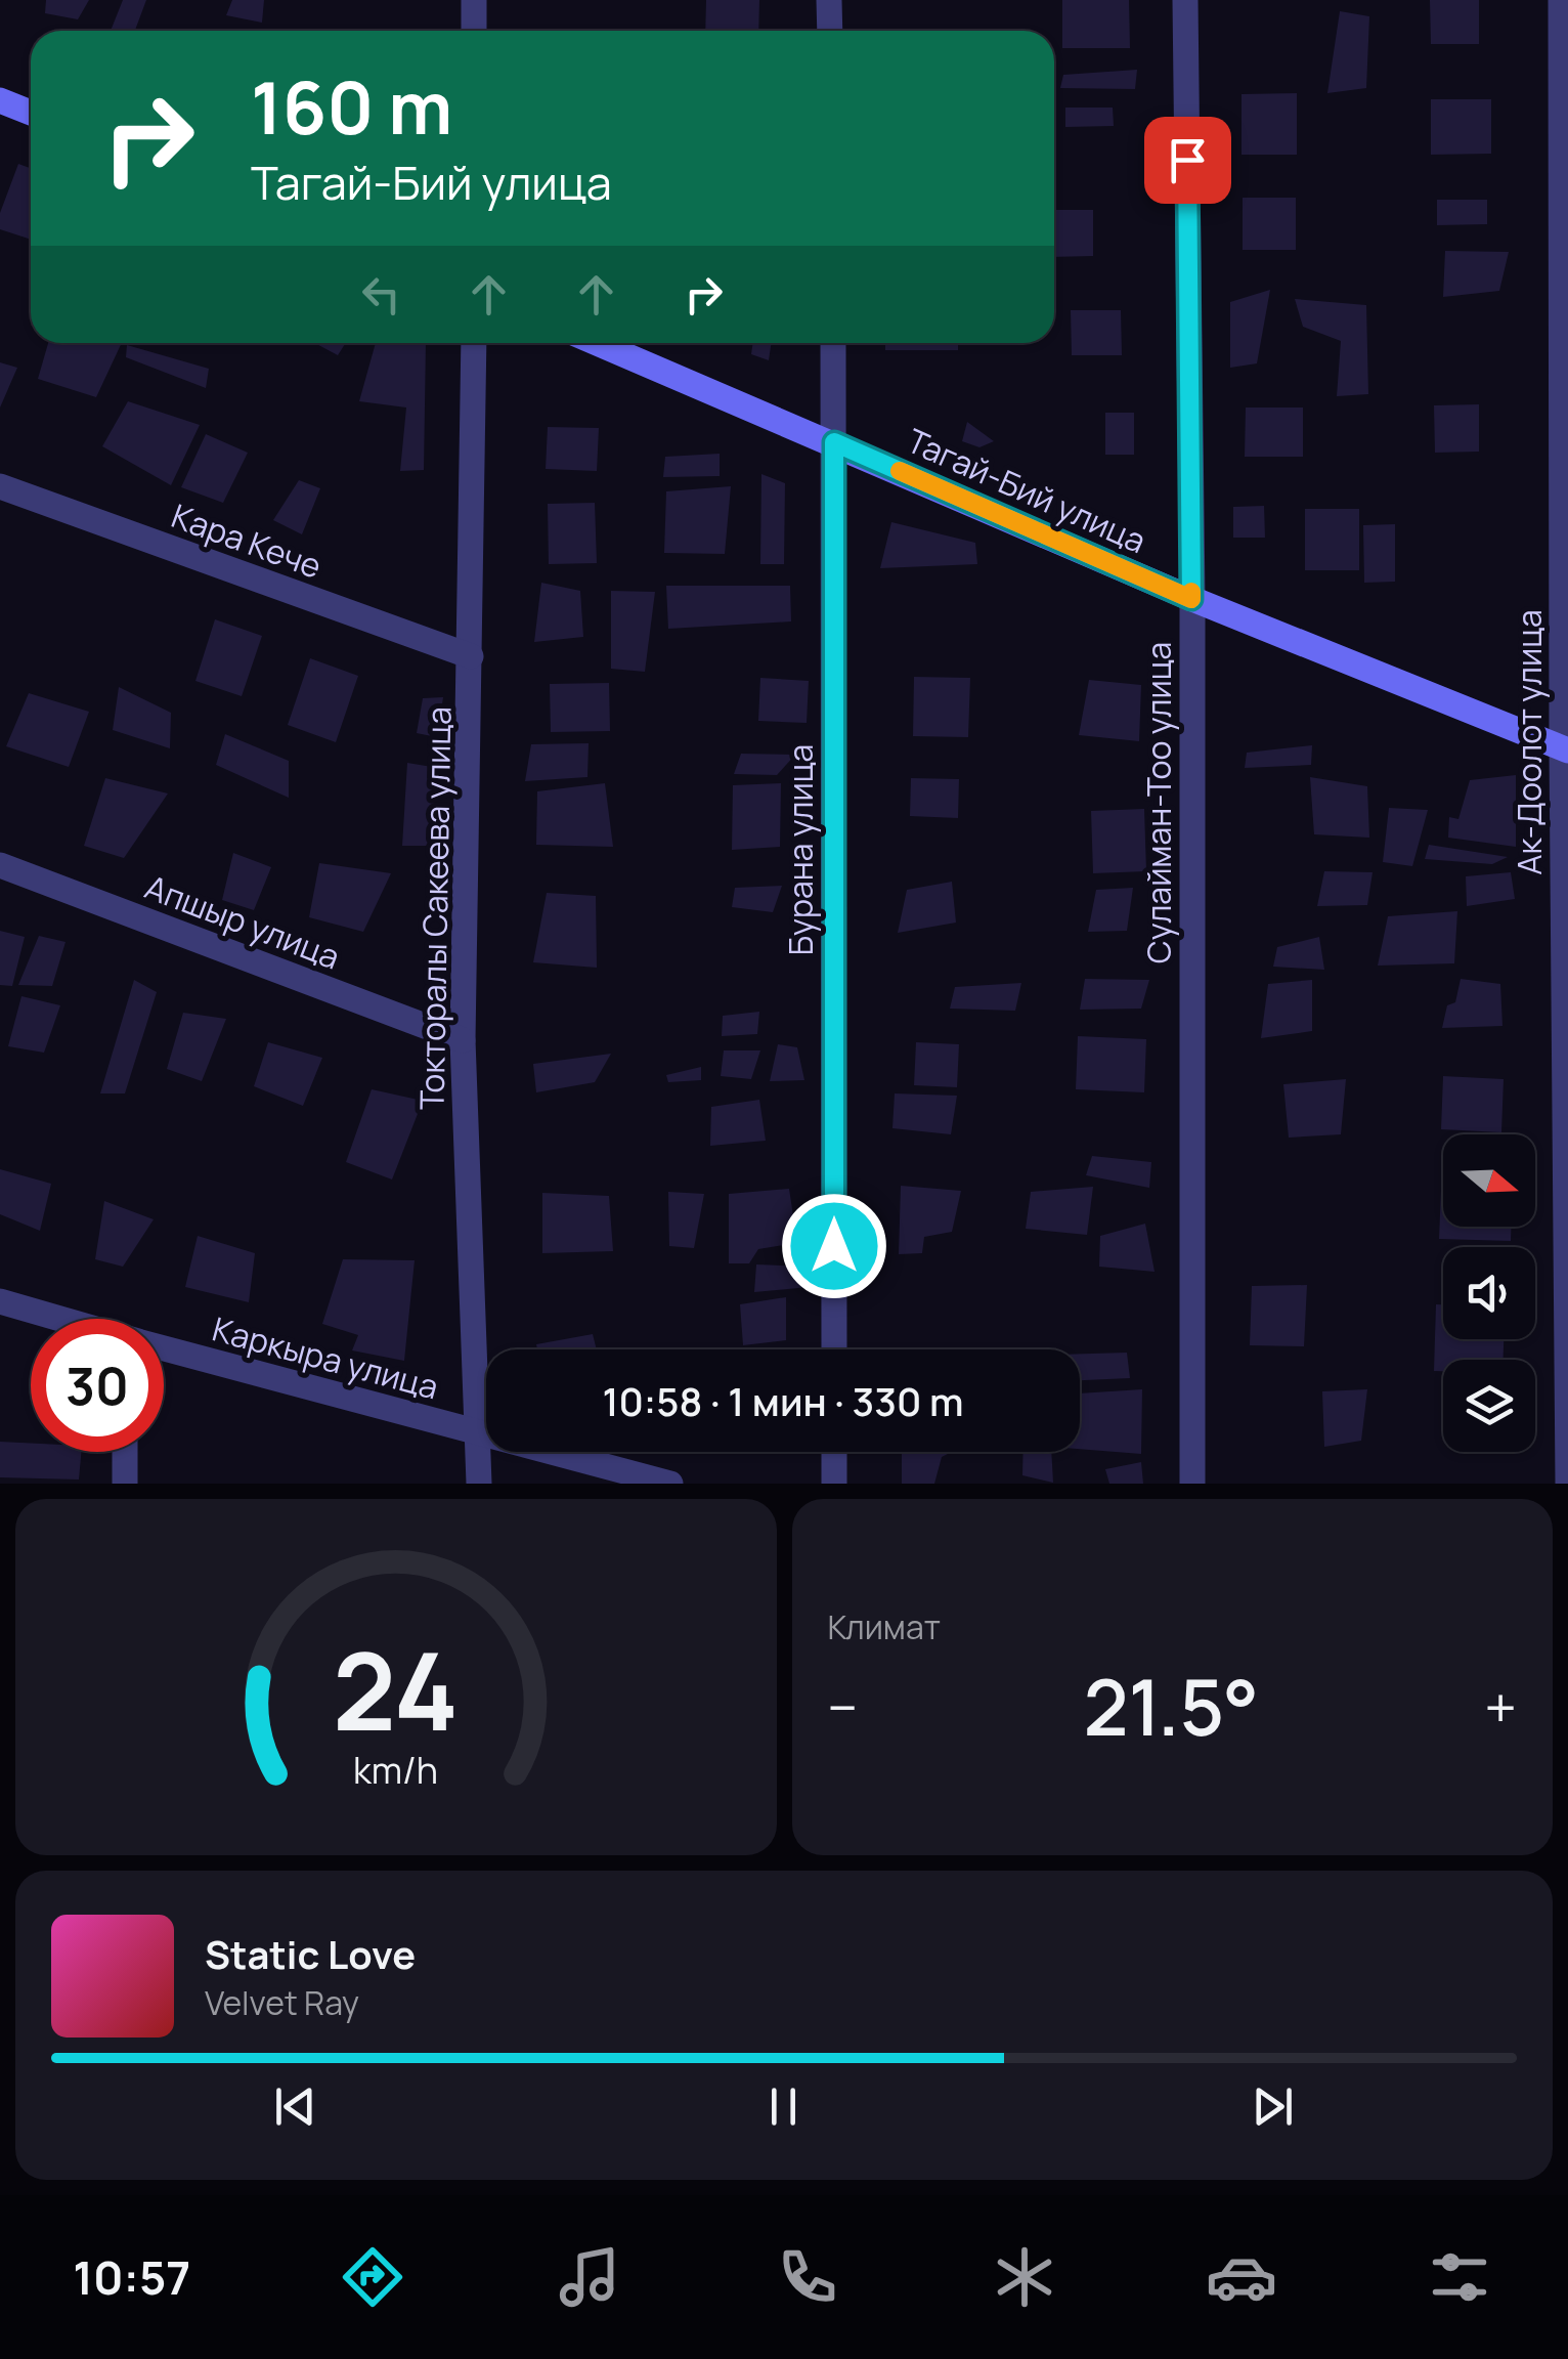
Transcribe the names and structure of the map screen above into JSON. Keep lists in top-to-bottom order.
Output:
{
  "streets": {
    "street": [
      "Тагай-Бий улица",
      "Кара Кече",
      "Ак-Доолот улица",
      "Сулайман-Тоо улица",
      "Бурана улица",
      "Токторалы Сакеева улица",
      "Апшыр улица",
      "Каркыра улица"
    ]
  },
  "crossings": [
    ["Тагай-Бий улица", "Ак-Доолот улица"],
    ["Тагай-Бий улица", "Сулайман-Тоо улица"],
    ["Тагай-Бий улица", "Бурана улица"],
    ["Кара Кече", "Токторалы Сакеева улица"],
    ["Токторалы Сакеева улица", "Апшыр улица"],
    ["Токторалы Сакеева улица", "Каркыра улица"]
  ],
  "north": "right",
  "page": {
    "turn": ["160 m", "Тагай-Бий улица"],
    "limit": "30",
    "trip": "10:58 · 1 мин · 330 m",
    "tile": "Климат",
    "heat": ["−", "21.5°", "+"],
    "song": ["Static Love", "Velvet Ray"],
    "tabs": "10:57",
    "gauge": ["24", "km/h"]
  }
}
